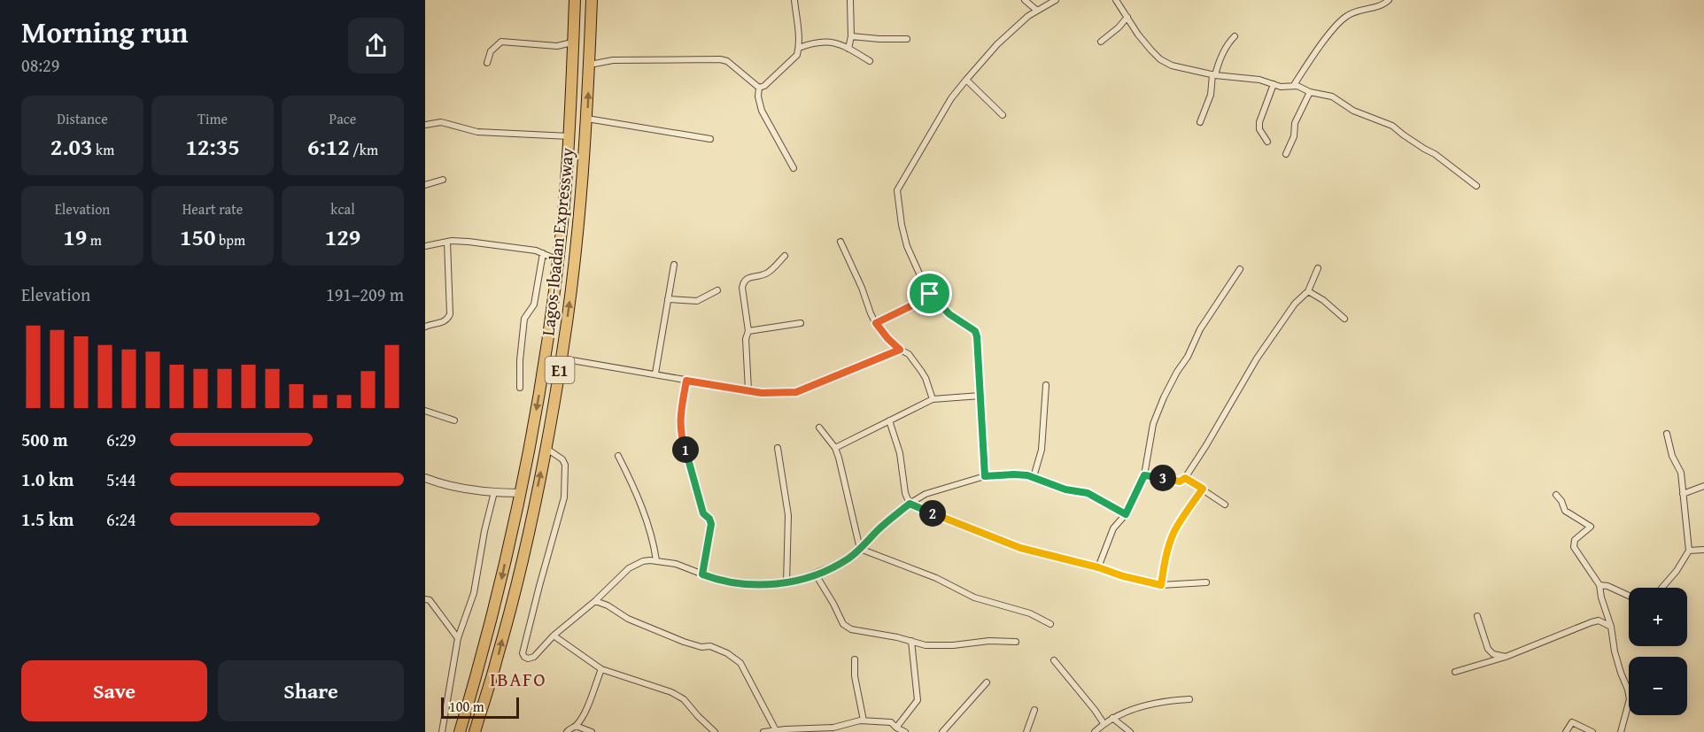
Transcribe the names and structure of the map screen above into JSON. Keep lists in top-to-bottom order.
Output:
{
  "streets": {
    "highway": ["Lagos-Ibadan Expressway", "E1"]
  },
  "districts": ["IBAFO"],
  "scale_bar": "100 m",
  "page": {
    "heading": ["Morning run", "08:29"],
    "stats": [
      ["Distance", "2.03 km"],
      ["Time", "12:35"],
      ["Pace", "6:12 /km"],
      ["Elevation", "19 m"],
      ["Heart rate", "150 bpm"],
      ["kcal", "129"]
    ],
    "chart": ["Elevation", "191–209 m"],
    "list": [
      {
        "name": "500 m",
        "note": "6:29"
      },
      {
        "name": "1.0 km",
        "note": "5:44"
      },
      {
        "name": "1.5 km",
        "note": "6:24"
      }
    ],
    "pins": ["1", "3", "2"],
    "map_buttons": ["+", "−"],
    "buttons": ["Save", "Share"],
    "scale": "100 m"
  }
}
